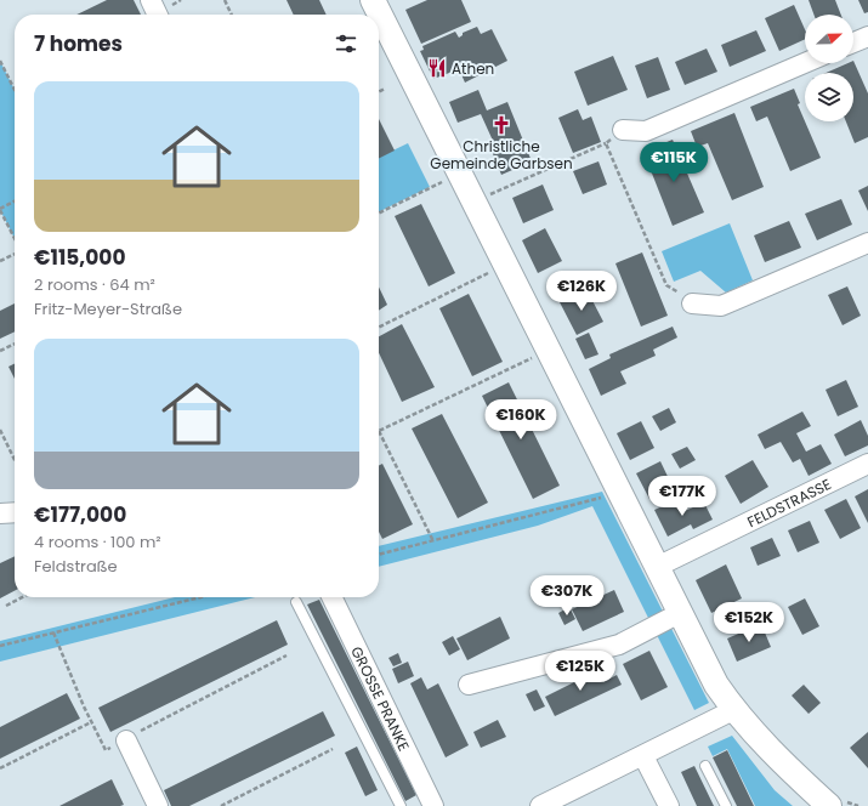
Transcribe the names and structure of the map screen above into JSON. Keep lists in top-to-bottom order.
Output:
{
  "streets": {
    "street": ["FELDSTRASSE", "GROSSE PRANKE"]
  },
  "places": {
    "restaurant": ["Athen"],
    "church": ["Christliche Gemeinde Garbsen"]
  },
  "north": "right",
  "page": {
    "heading": "7 homes",
    "list": [
      {
        "name": "€115,000",
        "note": "2 rooms · 64 m² · Fritz-Meyer-Straße"
      },
      {
        "name": "€177,000",
        "note": "4 rooms · 100 m² · Feldstraße"
      }
    ],
    "price": [
      "€115K",
      "€126K",
      "€160K",
      "€177K",
      "€307K",
      "€152K",
      "€125K"
    ]
  }
}
